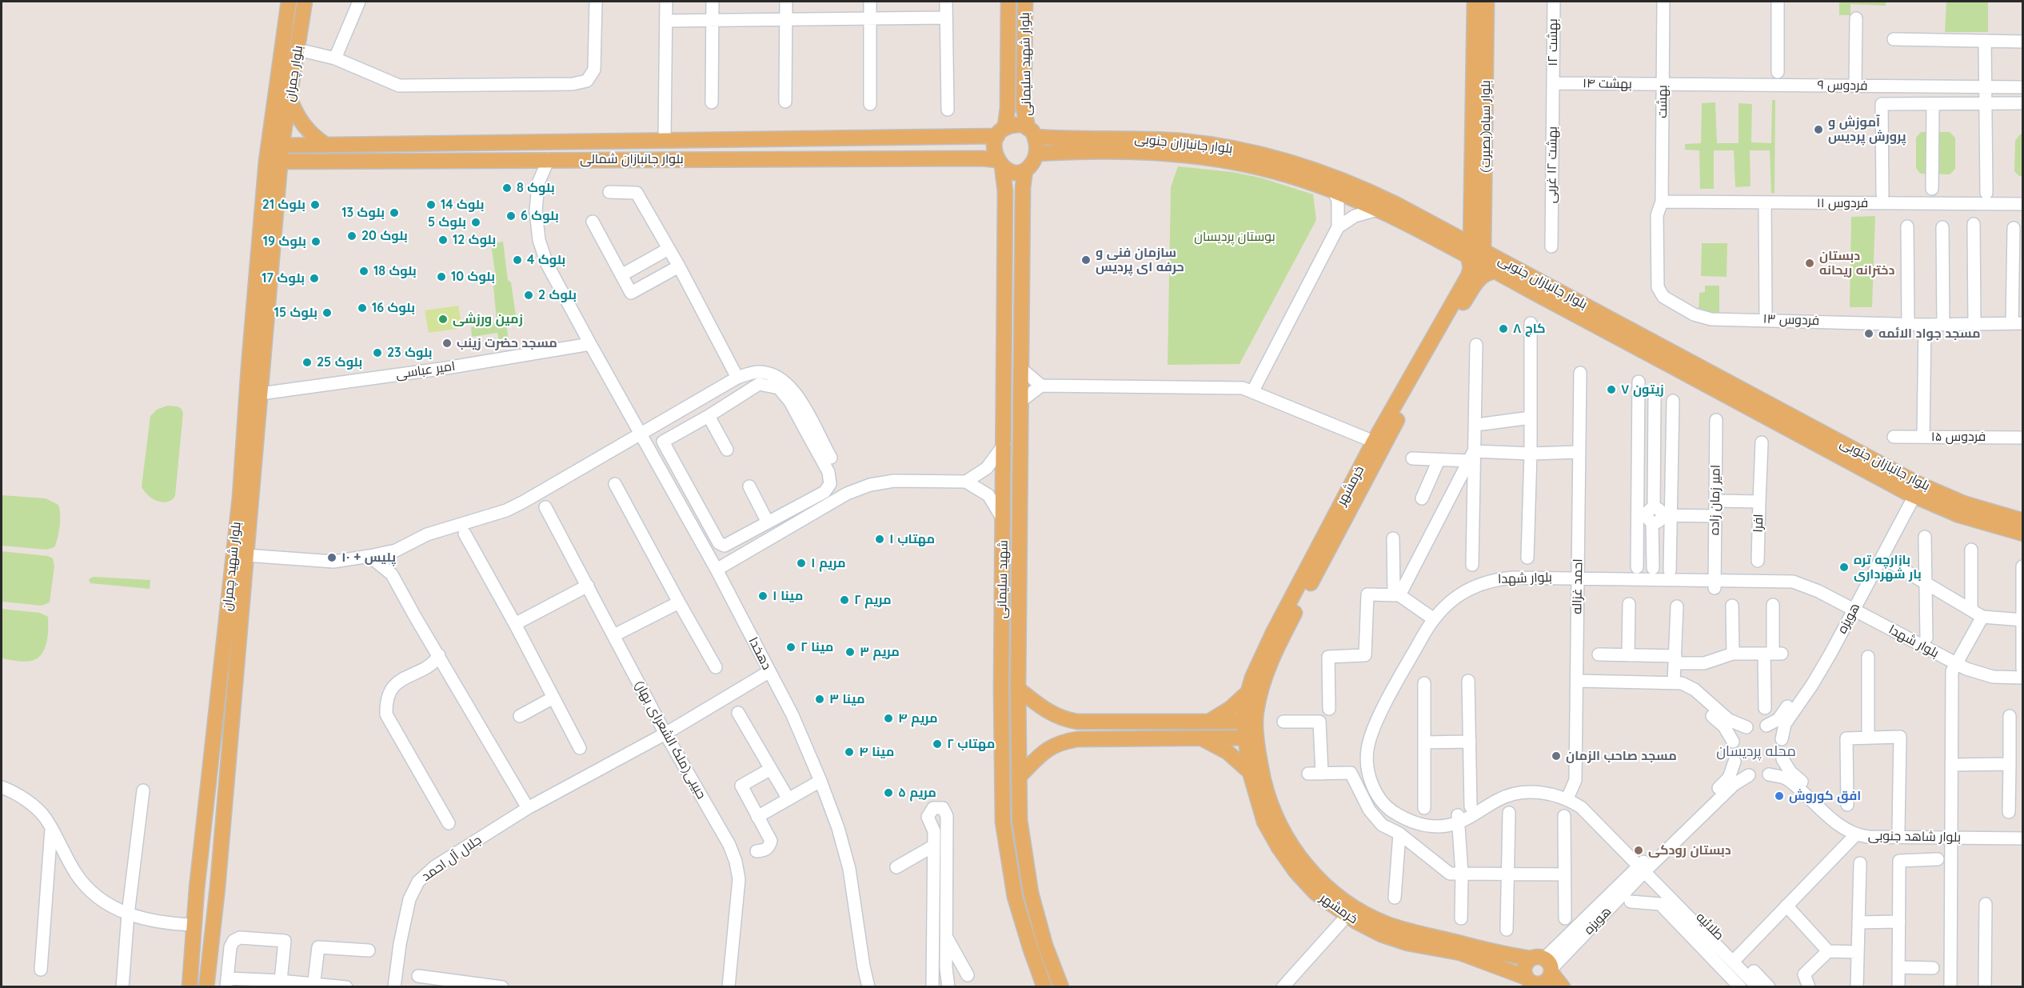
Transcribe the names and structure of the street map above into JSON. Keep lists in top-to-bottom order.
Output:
{
  "streets": {
    "main road": [
      "بلوار شهید سلیمانی",
      "بلوار چمران",
      "بلوار سپاه(بصیرت)",
      "بلوار جانبازان جنوبی",
      "بلوار جانبازان شمالی",
      "خرمشهر",
      "بلوار شهید چمران",
      "شهید سلیمانی"
    ],
    "street": [
      "بهشت ۱۲",
      "بهشت ۱۴",
      "فردوس ۹",
      "بهشت",
      "بهشت ۱۲ غربی",
      "فردوس ۱۱",
      "فردوس ۱۳",
      "امیر عباسی",
      "فردوس ۱۵",
      "امیر زمان زاده",
      "افرا",
      "بلوار شهدا",
      "احمد غزاله",
      "هویزه",
      "دهخدا",
      "حبیبی(ملک الشعرای بهار)",
      "بلوار شاهد جنوبی",
      "جلال آل احمد",
      "طلائیه"
    ]
  },
  "crossings": [
    ["بهشت ۱۲", "بهشت ۱۴"],
    ["بهشت ۱۲", "بهشت ۱۲ غربی"],
    ["بلوار شهید سلیمانی", "بلوار جانبازان جنوبی"],
    ["بلوار شهید سلیمانی", "بلوار جانبازان شمالی"],
    ["بلوار شهید سلیمانی", "شهید سلیمانی"],
    ["بلوار چمران", "بلوار جانبازان شمالی"],
    ["بلوار چمران", "بلوار شهید چمران"],
    ["بهشت ۱۴", "فردوس ۹"],
    ["بهشت ۱۴", "بهشت"],
    ["بهشت ۱۴", "بهشت ۱۲ غربی"],
    ["فردوس ۹", "بهشت"],
    ["بهشت", "فردوس ۱۱"],
    ["بهشت", "فردوس ۱۳"],
    ["بلوار سپاه(بصیرت)", "بلوار جانبازان جنوبی"],
    ["بلوار جانبازان جنوبی", "بلوار جانبازان شمالی"],
    ["بلوار جانبازان جنوبی", "شهید سلیمانی"],
    ["بلوار جانبازان جنوبی", "هویزه"],
    ["بلوار جانبازان شمالی", "بلوار شهید چمران"],
    ["بلوار جانبازان شمالی", "شهید سلیمانی"],
    ["بلوار جانبازان شمالی", "دهخدا"],
    ["فردوس ۱۱", "فردوس ۱۳"],
    ["امیر عباسی", "بلوار شهید چمران"],
    ["امیر عباسی", "دهخدا"],
    ["خرمشهر", "هویزه"],
    ["امیر زمان زاده", "افرا"],
    ["امیر زمان زاده", "بلوار شهدا"],
    ["بلوار شهدا", "احمد غزاله"],
    ["بلوار شهدا", "هویزه"],
    ["بلوار شهدا", "طلائیه"],
    ["هویزه", "بلوار شاهد جنوبی"],
    ["هویزه", "طلائیه"],
    ["دهخدا", "جلال آل احمد"],
    ["حبیبی(ملک الشعرای بهار)", "جلال آل احمد"]
  ],
  "districts": ["محله پردیسان"],
  "parks": ["بوستان پردیسان"],
  "places": [
    "آموزش و پرورش پردیس",
    "بلوک 8",
    "بلوک 21",
    "بلوک 14",
    "بلوک 13",
    "بلوک 6",
    "بلوک 5",
    "بلوک 20",
    "بلوک 12",
    "بلوک 19",
    "بلوک 4",
    "سازمان فنی و حرفه ای پردیس",
    "دبستان دخترانه ریحانه",
    "بلوک 18",
    "بلوک 10",
    "بلوک 17",
    "بلوک 2",
    "بلوک 16",
    "بلوک 15",
    "زمین ورزشی",
    "کاج ۸",
    "مسجد جواد الائمه",
    "مسجد حضرت زینب",
    "بلوک 23",
    "بلوک 25",
    "زیتون ۷",
    "مهتاب ۱",
    "پلیس + ۱۰",
    "مریم ۱",
    "بازارچه تره بار شهرداری",
    "مینا ۱",
    "مریم ۲",
    "مینا ۲",
    "مریم ۳",
    "مینا ۳",
    "مریم ۴",
    "مهتاب ۲",
    "مینا ۴",
    "مسجد صاحب الزمان",
    "مریم ۵",
    "افق کوروش",
    "دبستان رودکی"
  ]
}
